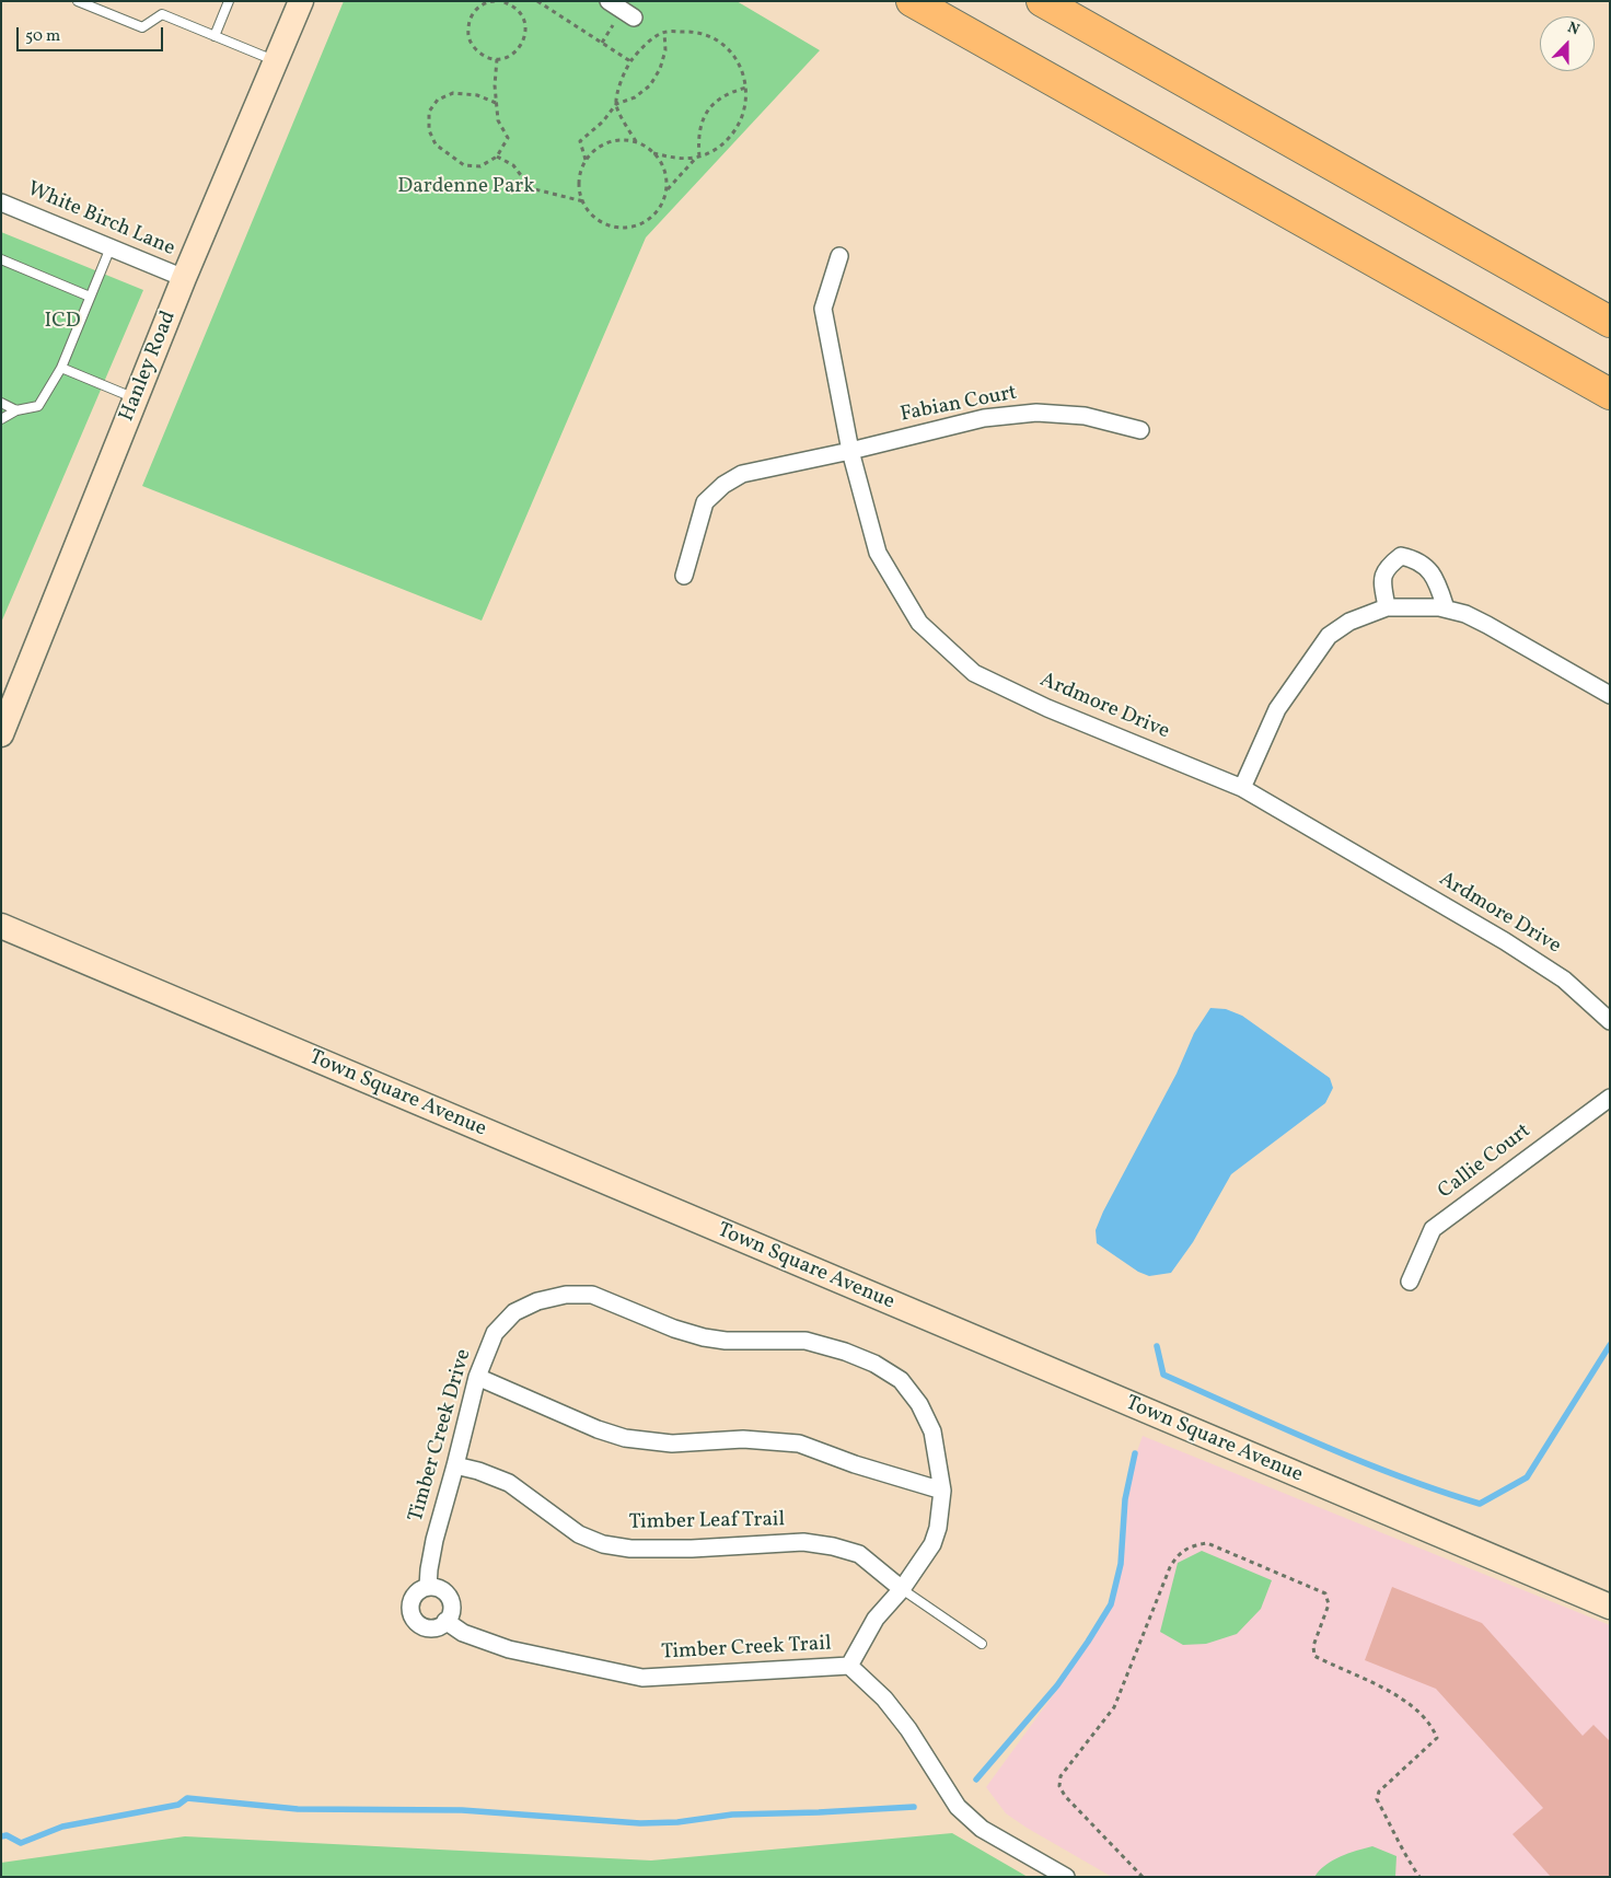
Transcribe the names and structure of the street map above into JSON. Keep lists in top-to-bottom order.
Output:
{
  "streets": {
    "main road": ["Hanley Road", "Town Square Avenue"],
    "street": [
      "White Birch Lane",
      "Fabian Court",
      "Ardmore Drive",
      "Callie Court",
      "Timber Creek Drive",
      "Timber Leaf Trail",
      "Timber Creek Trail"
    ]
  },
  "crossings": [
    ["White Birch Lane", "Hanley Road"],
    ["Fabian Court", "Ardmore Drive"],
    ["Timber Creek Drive", "Timber Leaf Trail"],
    ["Timber Creek Drive", "Timber Creek Trail"]
  ],
  "parks": ["Dardenne Park", "ICD"],
  "scale_bar": "50 m",
  "north": "top"
}
